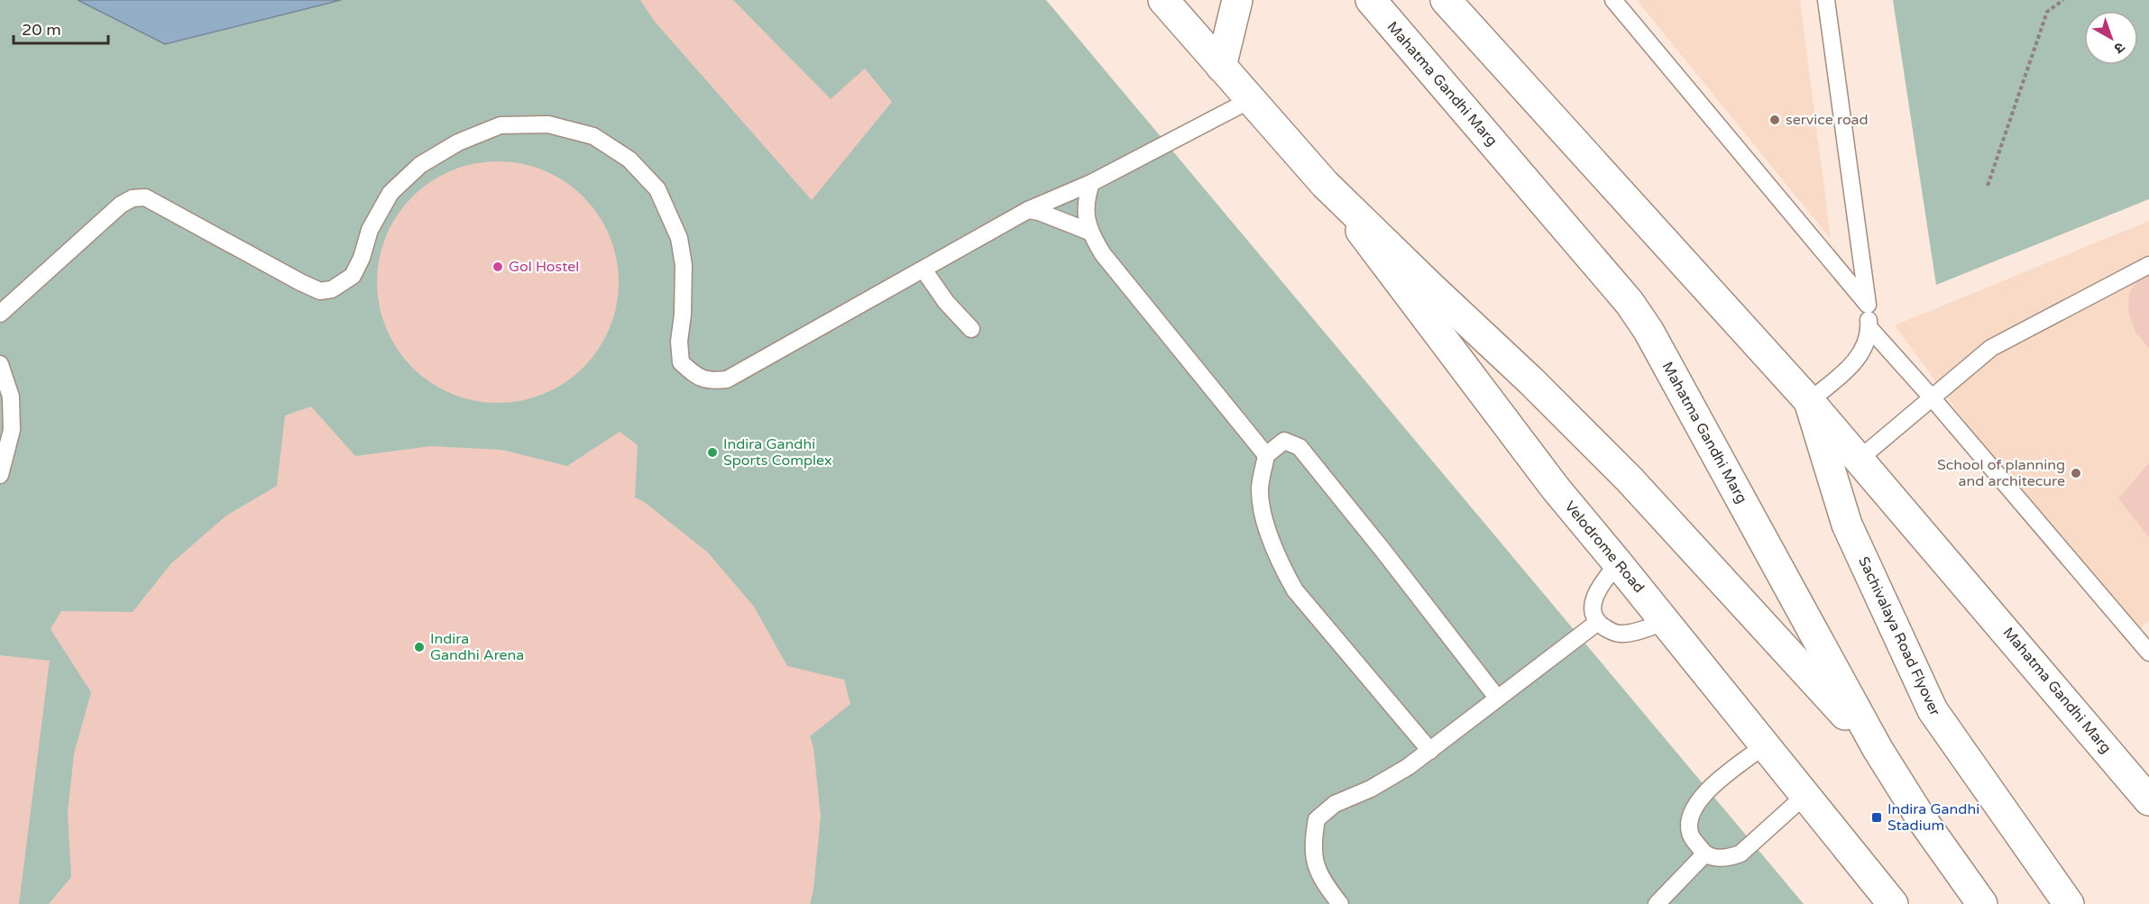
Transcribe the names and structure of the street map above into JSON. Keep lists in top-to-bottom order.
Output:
{
  "streets": {
    "main road": ["Mahatma Gandhi Marg", "Velodrome Road", "Sachivalaya Road Flyover"]
  },
  "crossings": [
    ["Mahatma Gandhi Marg", "Sachivalaya Road Flyover"]
  ],
  "places": {
    "other": [
      "service road",
      "Gol Hostel",
      "Indira Gandhi Sports Complex",
      "School of planning and architecure",
      "Indira Gandhi Arena"
    ],
    "transit": ["Indira Gandhi Stadium"]
  },
  "scale_bar": "20 m",
  "north": "bottom right"
}
